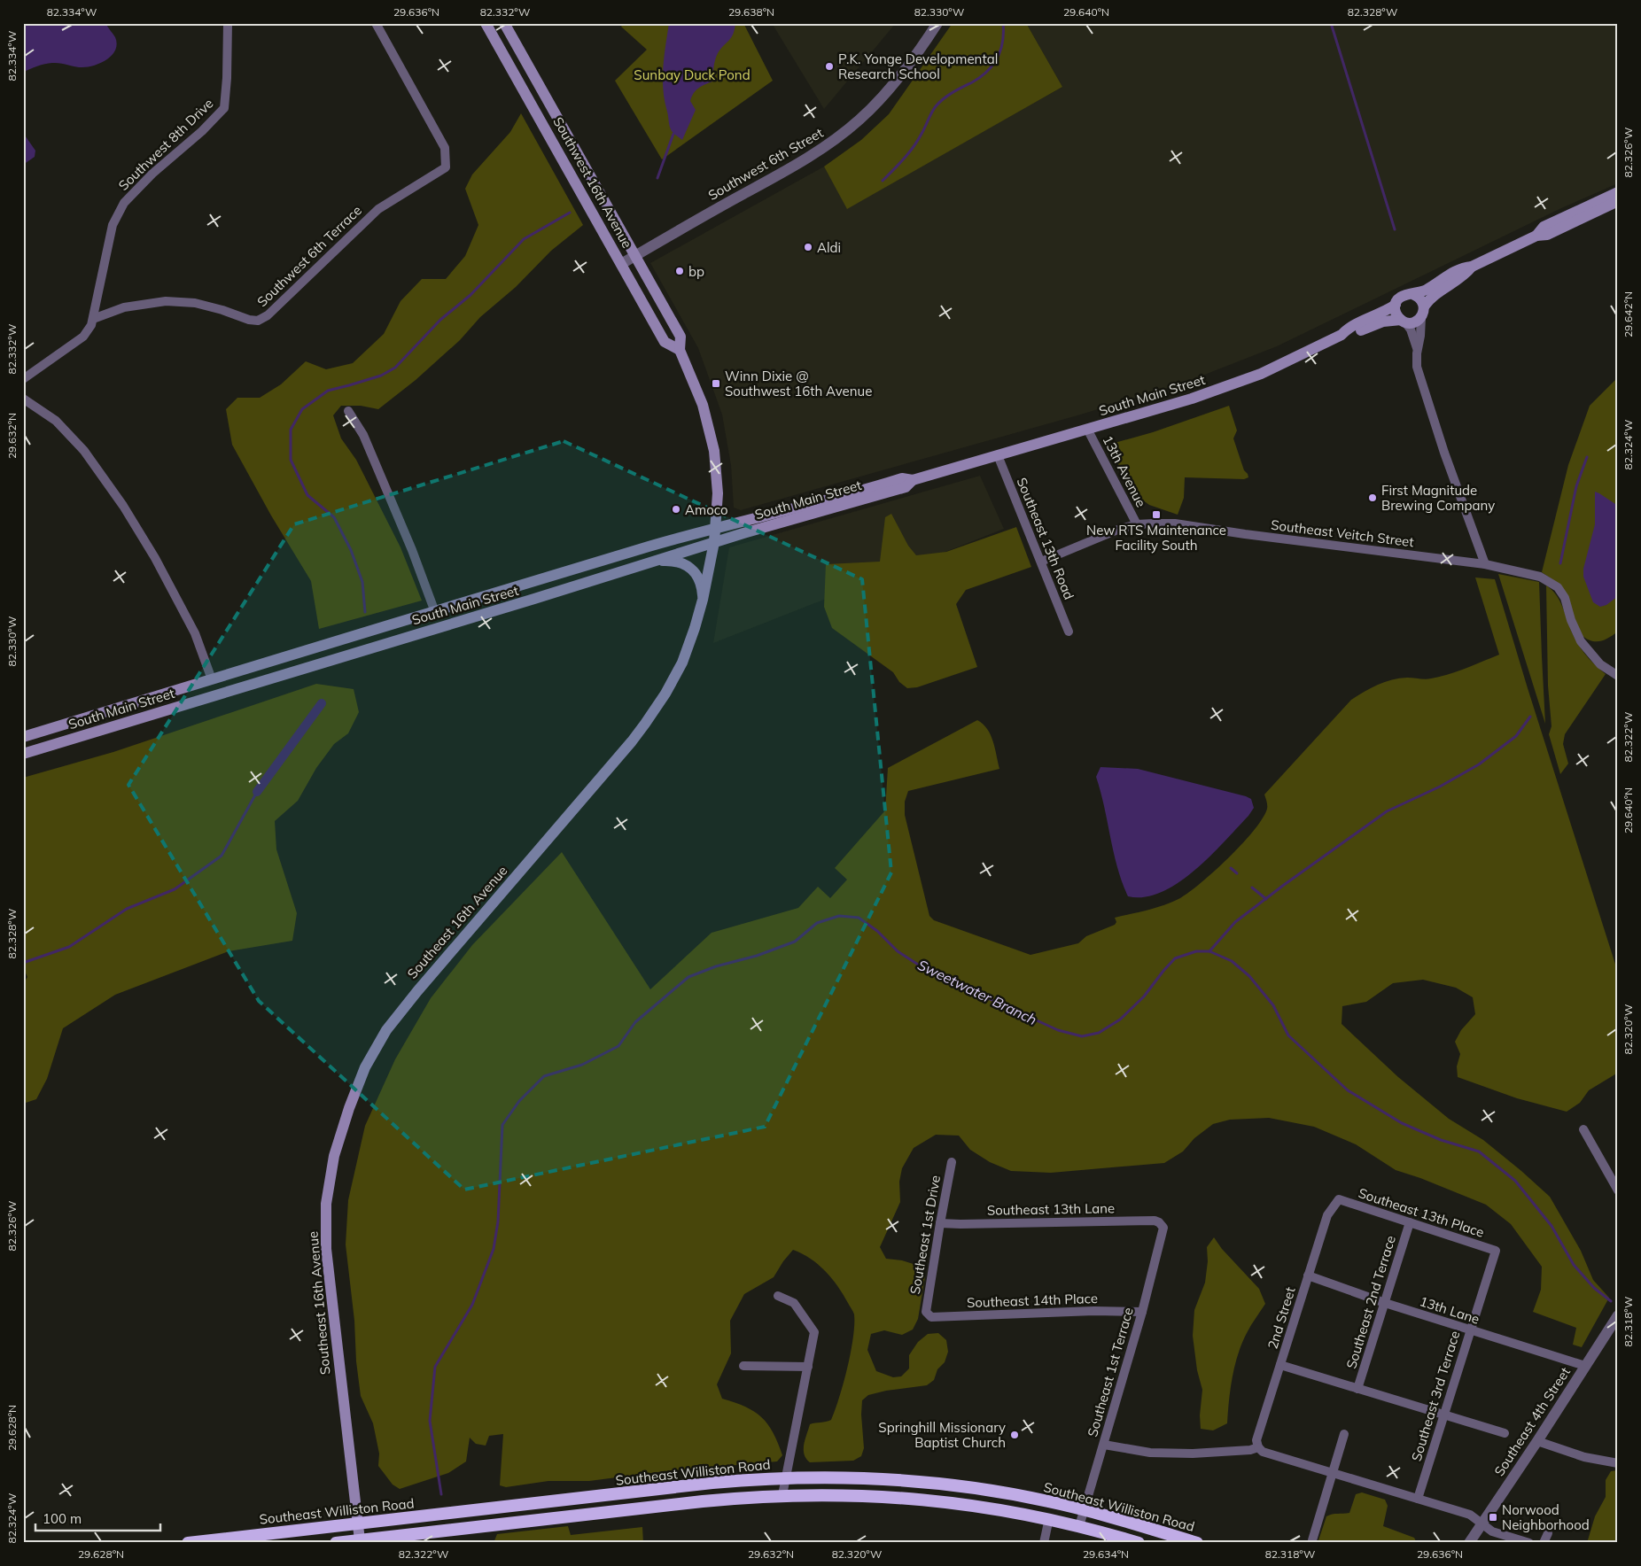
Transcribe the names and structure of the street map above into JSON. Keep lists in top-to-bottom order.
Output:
{
  "streets": {
    "highway": ["Southeast Williston Road"],
    "main road": ["Southwest 16th Avenue", "South Main Street", "Southeast 16th Avenue"],
    "street": [
      "Southwest 8th Drive",
      "Southwest 6th Street",
      "Southwest 6th Terrace",
      "13th Avenue",
      "Southeast Veitch Street",
      "Southeast 13th Road",
      "Southeast 13th Lane",
      "Southeast 13th Place",
      "Southeast 1st Drive",
      "Southeast 14th Place",
      "Southeast 2nd Terrace",
      "13th Lane",
      "2nd Street",
      "Southeast 1st Terrace",
      "Southeast 3rd Terrace",
      "Southeast 4th Street"
    ]
  },
  "crossings": [
    ["Southwest 8th Drive", "Southwest 6th Terrace"],
    ["Southwest 6th Street", "Southwest 16th Avenue"],
    ["Southwest 16th Avenue", "South Main Street"],
    ["Southwest 16th Avenue", "Southeast 16th Avenue"],
    ["South Main Street", "13th Avenue"],
    ["South Main Street", "Southeast 13th Road"],
    ["South Main Street", "Southeast 16th Avenue"],
    ["13th Avenue", "Southeast Veitch Street"],
    ["Southeast Veitch Street", "Southeast 13th Road"],
    ["Southeast 16th Avenue", "Southeast Williston Road"],
    ["Southeast 13th Lane", "Southeast 1st Drive"],
    ["Southeast 13th Lane", "Southeast 1st Terrace"],
    ["Southeast 13th Place", "Southeast 2nd Terrace"],
    ["Southeast 13th Place", "2nd Street"],
    ["Southeast 13th Place", "Southeast 3rd Terrace"],
    ["Southeast 1st Drive", "Southeast 14th Place"],
    ["Southeast 14th Place", "Southeast 1st Terrace"],
    ["Southeast 2nd Terrace", "13th Lane"],
    ["13th Lane", "2nd Street"],
    ["13th Lane", "Southeast 3rd Terrace"],
    ["13th Lane", "Southeast 4th Street"],
    ["Southeast 1st Terrace", "Southeast Williston Road"]
  ],
  "water": ["Sweetwater Branch"],
  "parks": ["Sunbay Duck Pond"],
  "places": {
    "other": [
      "P.K. Yonge Developmental Research School",
      "Aldi",
      "bp",
      "First Magnitude Brewing Company",
      "Amoco",
      "Springhill Missionary Baptist Church"
    ],
    "transit": ["Winn Dixie @ Southwest 16th Avenue", "New RTS Maintenance Facility South", "Norwood Neighborhood"]
  },
  "scale_bar": "100 m",
  "coordinates": [
    "82.334°W",
    "29.636°N",
    "82.332°W",
    "29.638°N",
    "82.330°W",
    "29.640°N",
    "82.328°W",
    "82.326°W",
    "29.642°N",
    "29.632°N",
    "82.324°W",
    "82.322°W",
    "82.320°W",
    "82.318°W",
    "29.628°N",
    "29.634°N"
  ]
}
